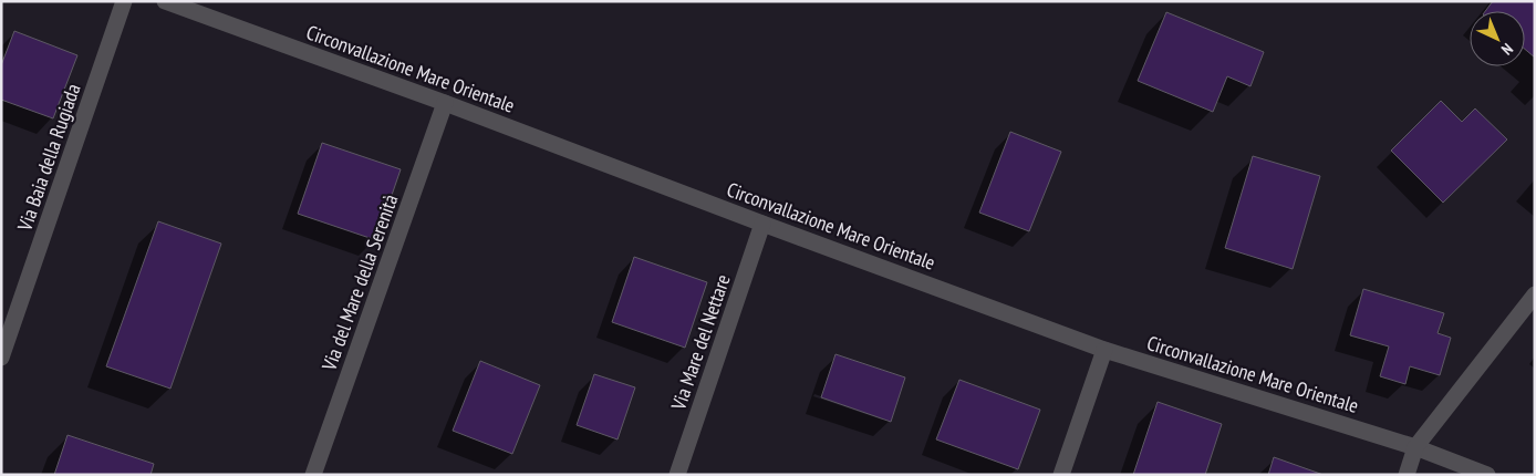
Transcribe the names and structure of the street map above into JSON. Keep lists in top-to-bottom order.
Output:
{
  "streets": {
    "street": [
      "Circonvallazione Mare Orientale",
      "Via Baia della Rugiada",
      "Via del Mare della Serenità",
      "Via Mare del Nettare"
    ]
  },
  "crossings": [
    ["Circonvallazione Mare Orientale", "Via del Mare della Serenità"],
    ["Circonvallazione Mare Orientale", "Via Mare del Nettare"]
  ],
  "north": "bottom right"
}
